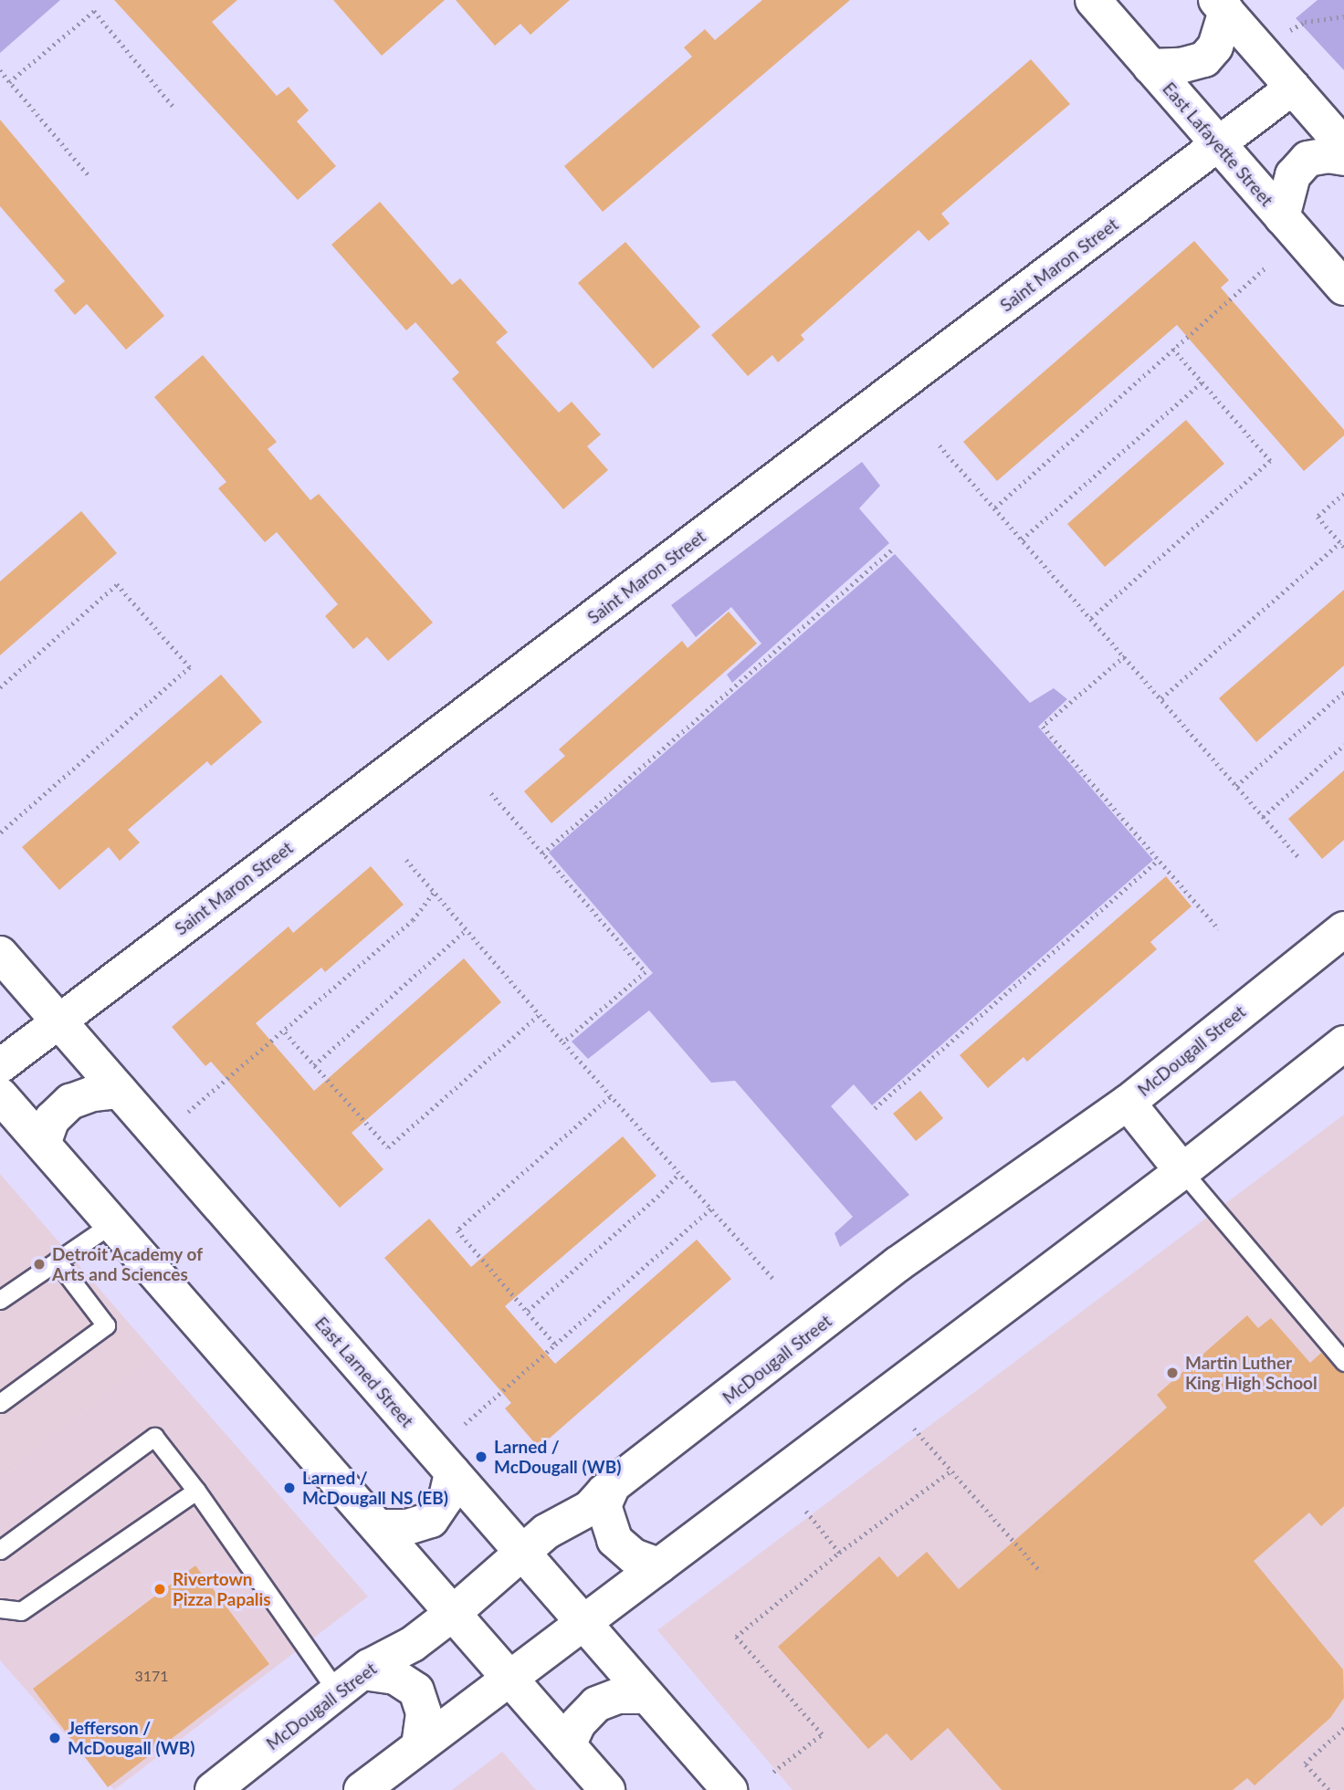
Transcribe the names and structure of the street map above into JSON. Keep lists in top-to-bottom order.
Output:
{
  "streets": {
    "street": [
      "East Lafayette Street",
      "Saint Maron Street",
      "McDougall Street",
      "East Larned Street"
    ]
  },
  "crossings": [
    ["East Lafayette Street", "Saint Maron Street"],
    ["Saint Maron Street", "East Larned Street"],
    ["McDougall Street", "East Larned Street"]
  ],
  "places": [
    "Detroit Academy of Arts and Sciences",
    "Martin Luther King High School",
    "Larned / McDougall (WB)",
    "Larned / McDougall NS (EB)",
    "Rivertown Pizza Papalis",
    "Jefferson / McDougall (WB)"
  ],
  "house_numbers": ["3171"]
}
